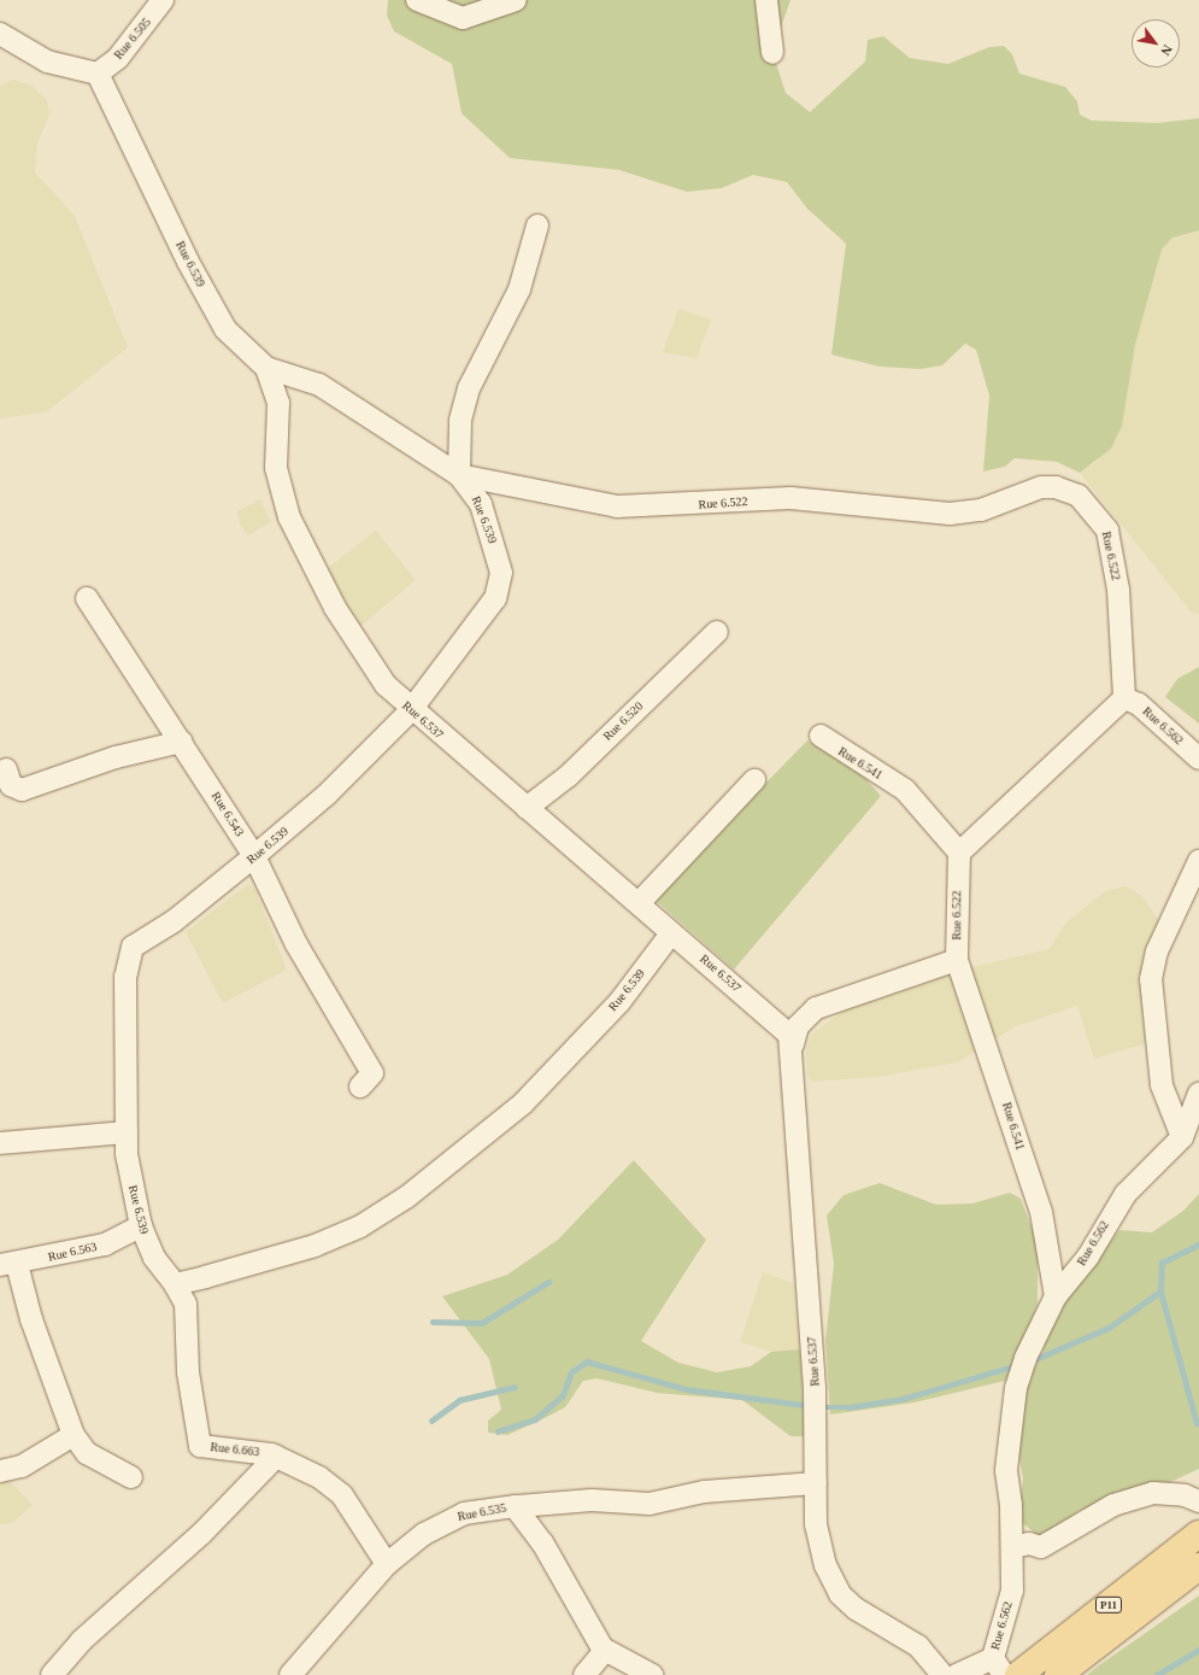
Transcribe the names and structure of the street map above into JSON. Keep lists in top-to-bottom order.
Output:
{
  "streets": {
    "main road": ["P11"],
    "street": [
      "Rue 6.505",
      "Rue 6.539",
      "Rue 6.522",
      "Rue 6.537",
      "Rue 6.520",
      "Rue 6.562",
      "Rue 6.541",
      "Rue 6.543",
      "Rue 6.563",
      "Rue 6.663",
      "Rue 6.535"
    ]
  },
  "crossings": [
    ["Rue 6.505", "Rue 6.539"],
    ["Rue 6.539", "Rue 6.522"],
    ["Rue 6.539", "Rue 6.537"],
    ["Rue 6.539", "Rue 6.543"],
    ["Rue 6.539", "Rue 6.563"],
    ["Rue 6.539", "Rue 6.663"],
    ["Rue 6.522", "Rue 6.562"],
    ["Rue 6.522", "Rue 6.541"],
    ["Rue 6.537", "Rue 6.520"],
    ["Rue 6.562", "Rue 6.541"],
    ["Rue 6.663", "Rue 6.535"]
  ],
  "north": "bottom right"
}
